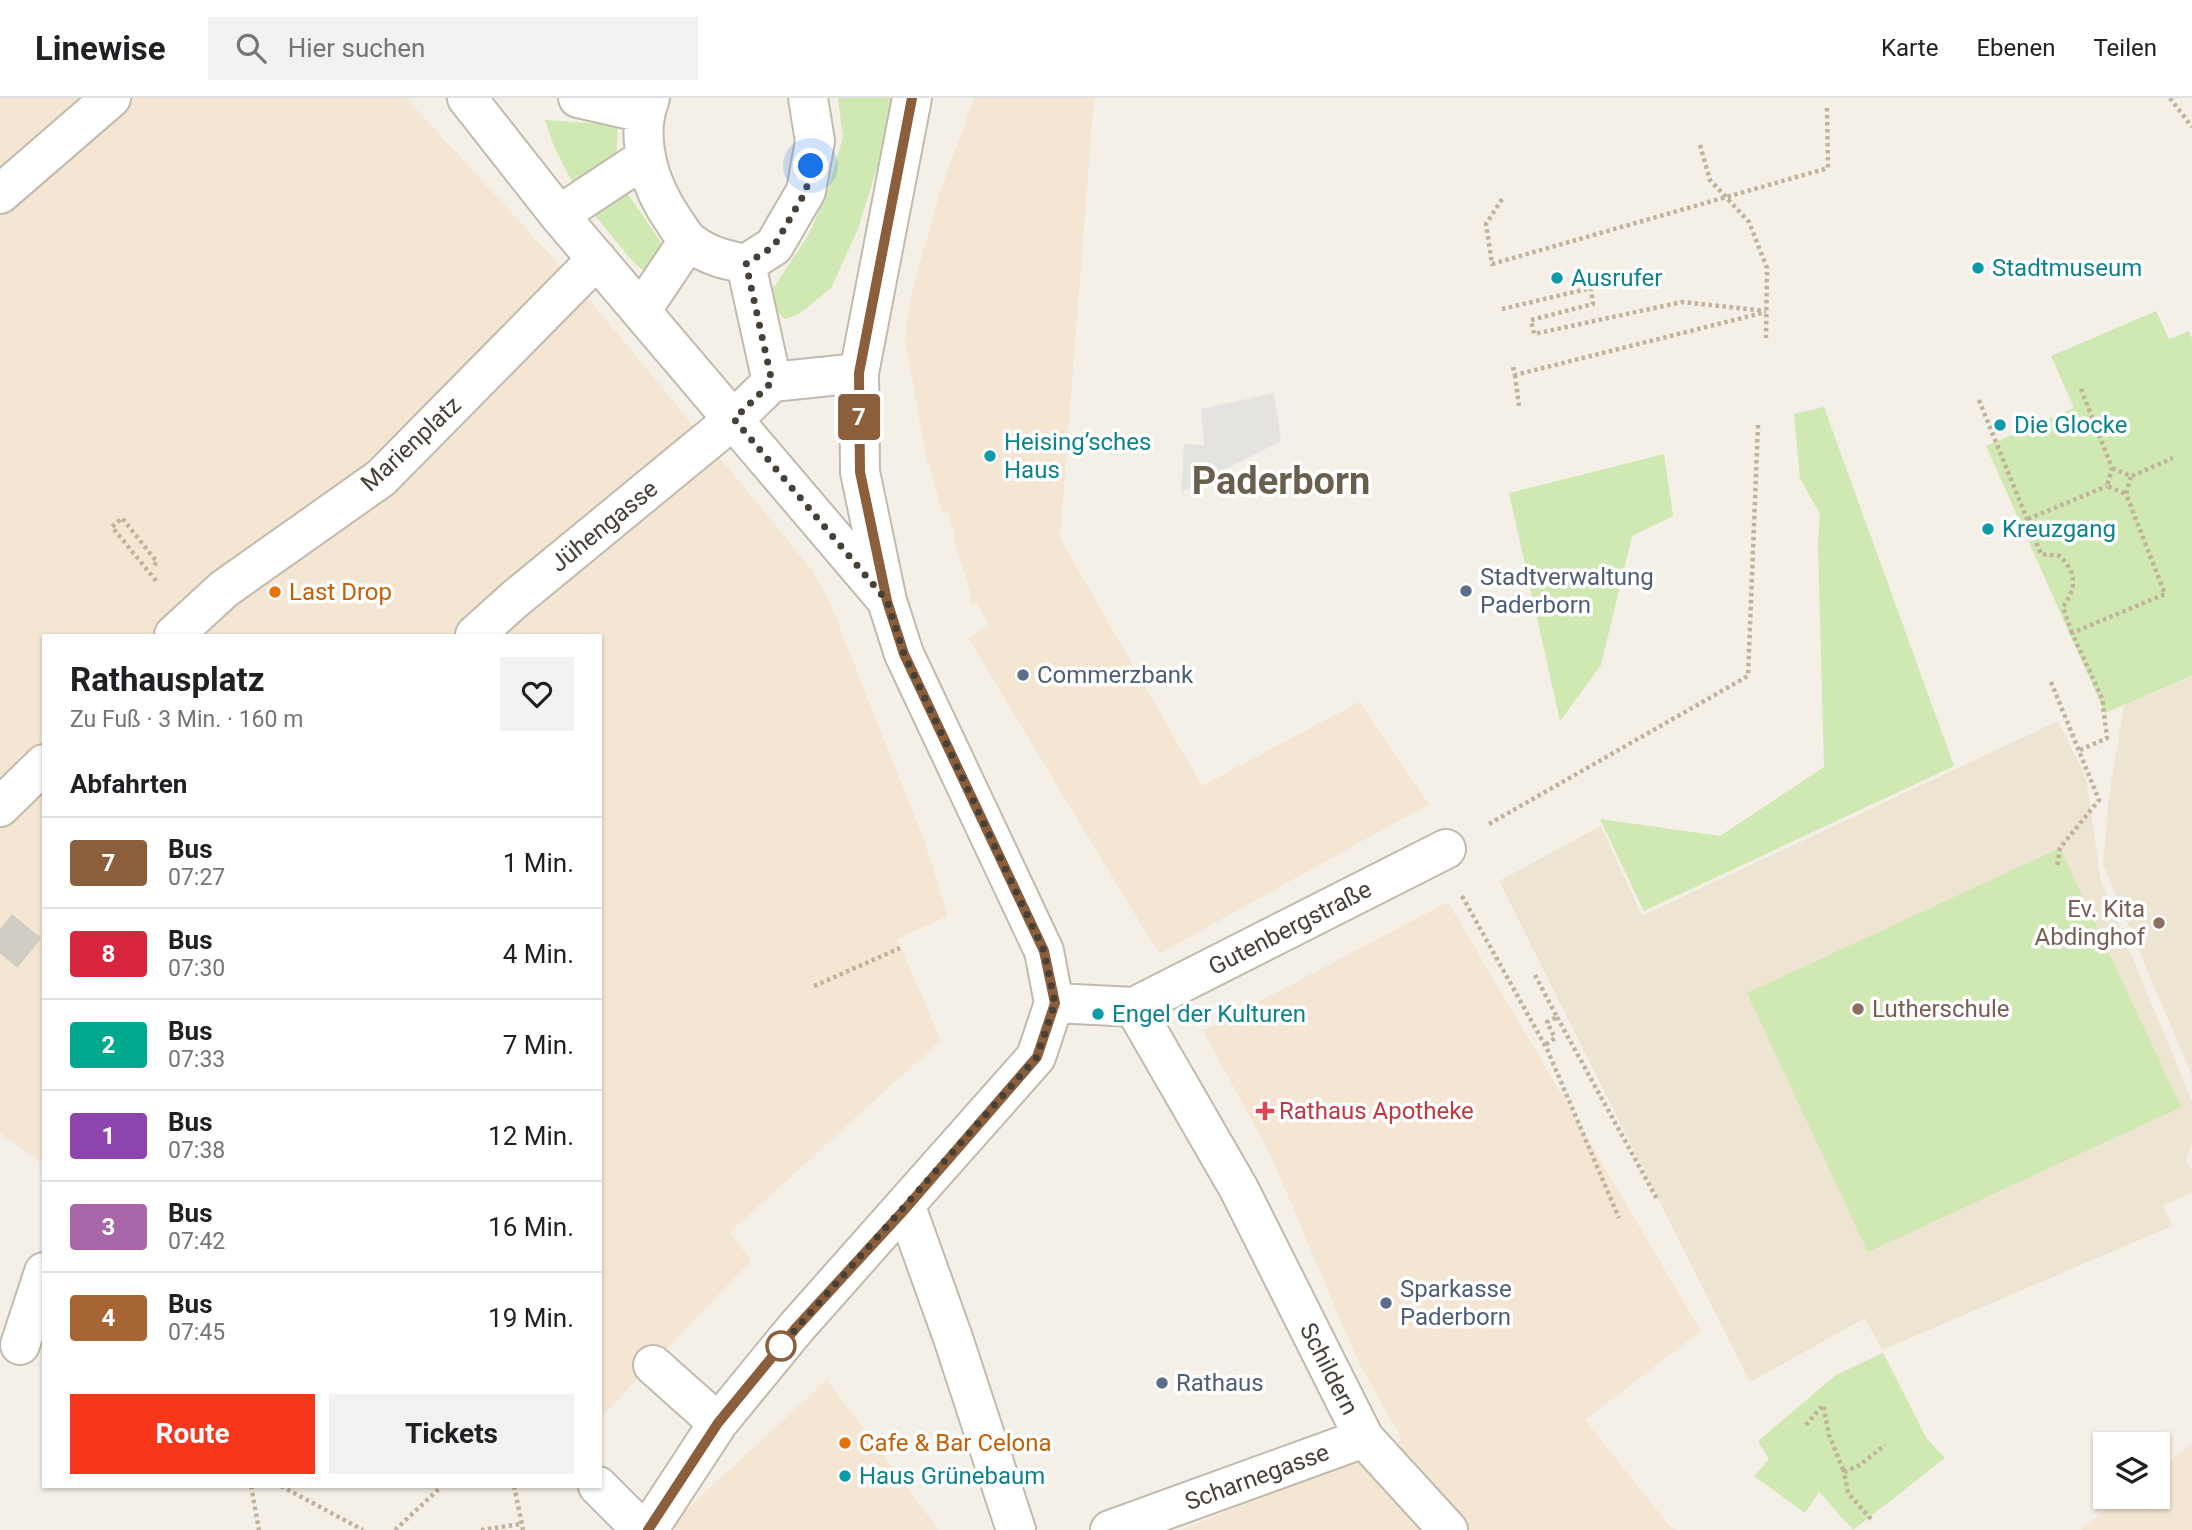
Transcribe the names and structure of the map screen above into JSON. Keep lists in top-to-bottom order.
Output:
{
  "streets": {
    "street": [
      "Marienplatz",
      "Jühengasse",
      "Gutenbergstraße",
      "Schildern",
      "Scharnegasse"
    ]
  },
  "crossings": [
    ["Gutenbergstraße", "Schildern"],
    ["Schildern", "Scharnegasse"]
  ],
  "districts": ["Paderborn"],
  "places": {
    "other": [
      "Stadtmuseum",
      "Ausrufer",
      "Die Glocke",
      "Heising’sches Haus",
      "Kreuzgang",
      "Stadtverwaltung Paderborn",
      "Last Drop",
      "Commerzbank",
      "Ev. Kita Abdinghof",
      "Lutherschule",
      "Engel der Kulturen",
      "Sparkasse Paderborn",
      "Rathaus",
      "Cafe & Bar Celona",
      "Haus Grünebaum"
    ],
    "health": ["Rathaus Apotheke"]
  },
  "lines": ["bus line 7"],
  "page": {
    "header": "Linewise",
    "search": "Hier suchen",
    "nav": ["Karte", "Ebenen", "Teilen"],
    "on_map": "7",
    "heading": [
      ["Rathausplatz", "Zu Fuß · 3 Min. · 160 m"],
      "Abfahrten"
    ],
    "list": [
      {
        "mark": "7",
        "name": "Bus",
        "note": "07:27",
        "value": "1 Min."
      },
      {
        "mark": "8",
        "name": "Bus",
        "note": "07:30",
        "value": "4 Min."
      },
      {
        "mark": "2",
        "name": "Bus",
        "note": "07:33",
        "value": "7 Min."
      },
      {
        "mark": "1",
        "name": "Bus",
        "note": "07:38",
        "value": "12 Min."
      },
      {
        "mark": "3",
        "name": "Bus",
        "note": "07:42",
        "value": "16 Min."
      },
      {
        "mark": "4",
        "name": "Bus",
        "note": "07:45",
        "value": "19 Min."
      }
    ],
    "buttons": ["Route", "Tickets"]
  }
}
